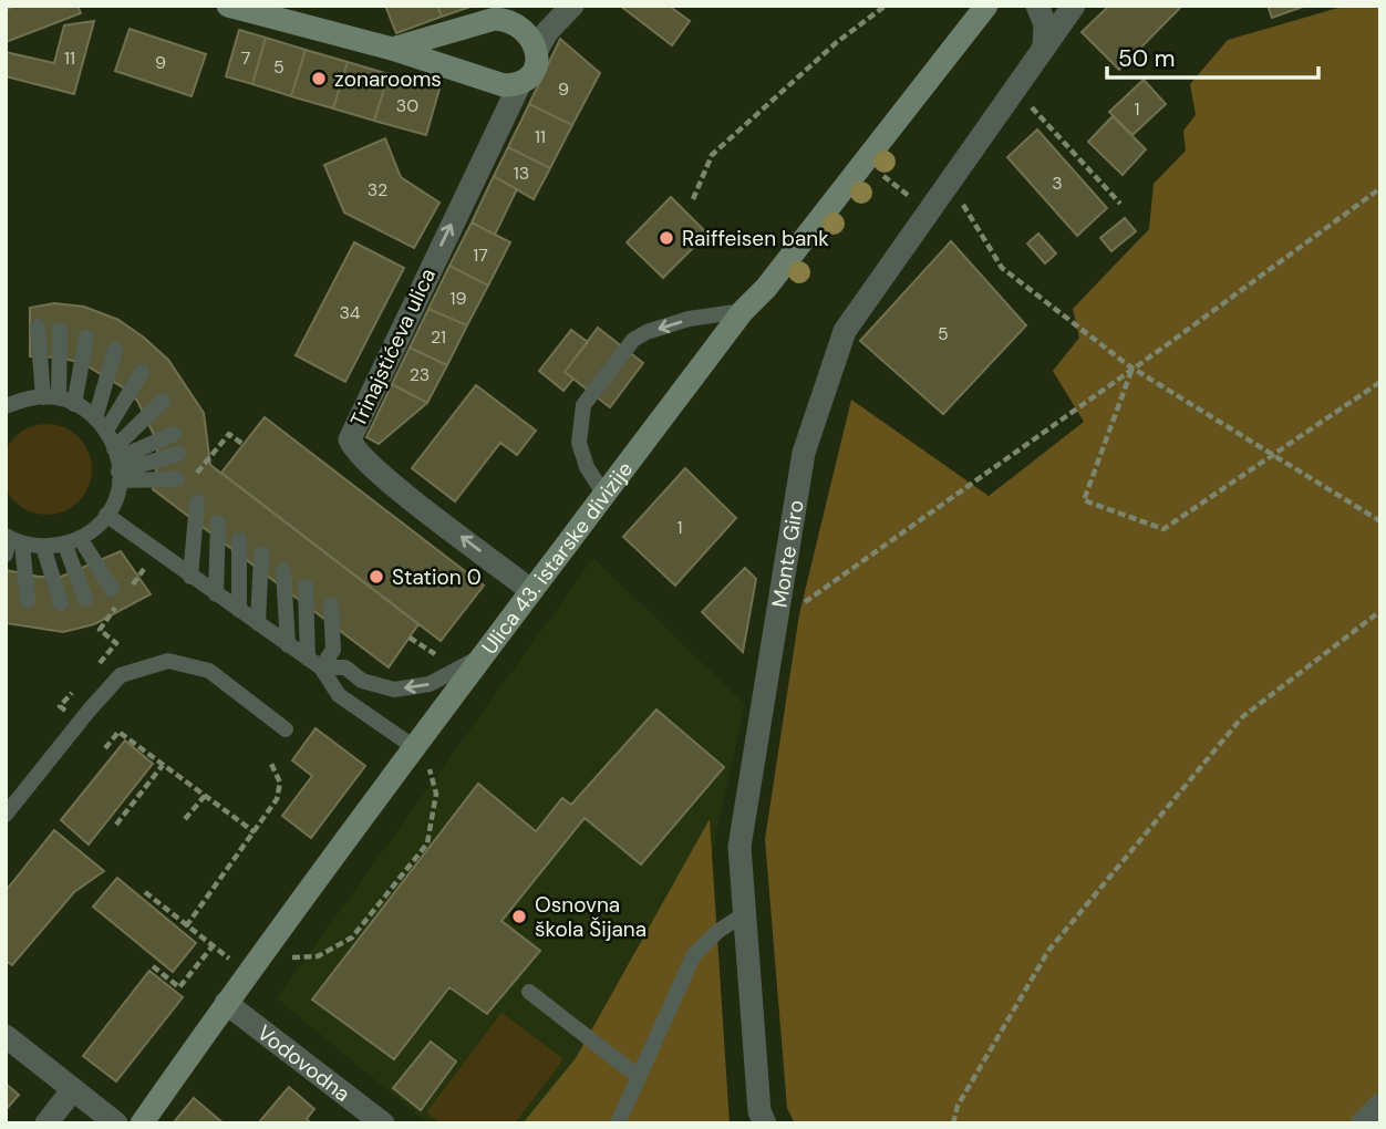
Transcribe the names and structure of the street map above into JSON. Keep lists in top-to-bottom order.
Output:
{
  "streets": {
    "main road": ["Ulica 43. istarske divizije"],
    "street": ["Trinajstićeva ulica", "Monte Giro", "Vodovodna"]
  },
  "crossings": [
    ["Trinajstićeva ulica", "Ulica 43. istarske divizije"],
    ["Ulica 43. istarske divizije", "Vodovodna"]
  ],
  "one_way": ["Trinajstićeva ulica"],
  "places": [
    "zonarooms",
    "Raiffeisen bank",
    "Station 0",
    "Osnovna škola Šijana"
  ],
  "house_numbers": [
    "11",
    "7",
    "9",
    "5",
    "9",
    "30",
    "1",
    "11",
    "13",
    "3",
    "32",
    "17",
    "19",
    "34",
    "5",
    "21",
    "23",
    "1"
  ],
  "scale_bar": "50 m"
}
